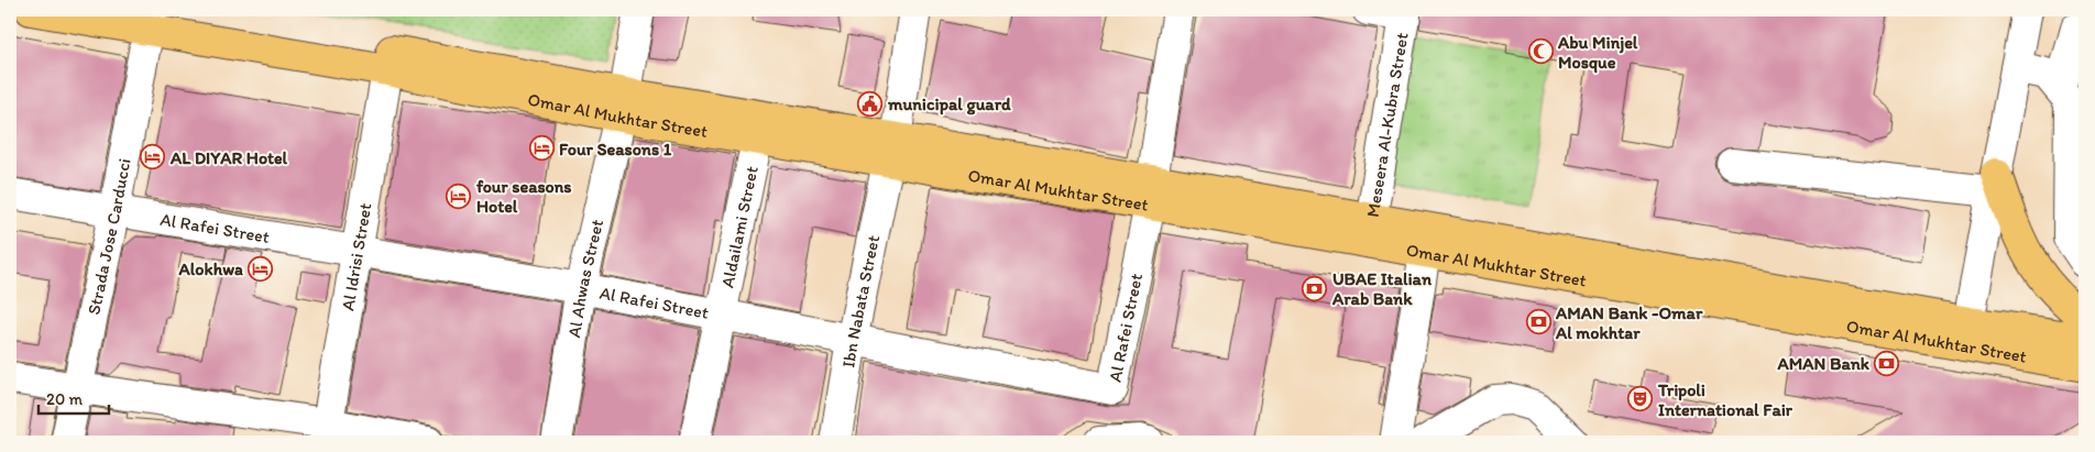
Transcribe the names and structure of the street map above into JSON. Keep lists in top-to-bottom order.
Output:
{
  "streets": {
    "main road": ["Omar Al Mukhtar Street"],
    "street": [
      "Meseera Al-Kubra Street",
      "Aldailami Street",
      "Al Rafei Street",
      "Strada Jose Carducci",
      "Al Idrisi Street",
      "Al Ahwas Street",
      "Ibn Nabata Street"
    ]
  },
  "crossings": [
    ["Omar Al Mukhtar Street", "Meseera Al-Kubra Street"],
    ["Omar Al Mukhtar Street", "Aldailami Street"],
    ["Omar Al Mukhtar Street", "Al Rafei Street"],
    ["Omar Al Mukhtar Street", "Strada Jose Carducci"],
    ["Omar Al Mukhtar Street", "Al Idrisi Street"],
    ["Omar Al Mukhtar Street", "Al Ahwas Street"],
    ["Omar Al Mukhtar Street", "Ibn Nabata Street"],
    ["Aldailami Street", "Al Rafei Street"],
    ["Al Rafei Street", "Strada Jose Carducci"],
    ["Al Rafei Street", "Al Idrisi Street"],
    ["Al Rafei Street", "Al Ahwas Street"],
    ["Al Rafei Street", "Ibn Nabata Street"]
  ],
  "places": {
    "mosque": ["Abu Minjel Mosque"],
    "public building": ["municipal guard"],
    "hotel": [
      "Four Seasons 1",
      "AL DIYAR Hotel",
      "four seasons Hotel",
      "Alokhwa"
    ],
    "bank": ["UBAE Italian Arab Bank", "AMAN Bank -Omar Al mokhtar", "AMAN Bank"],
    "theatre": ["Tripoli International Fair"]
  },
  "scale_bar": "20 m"
}
